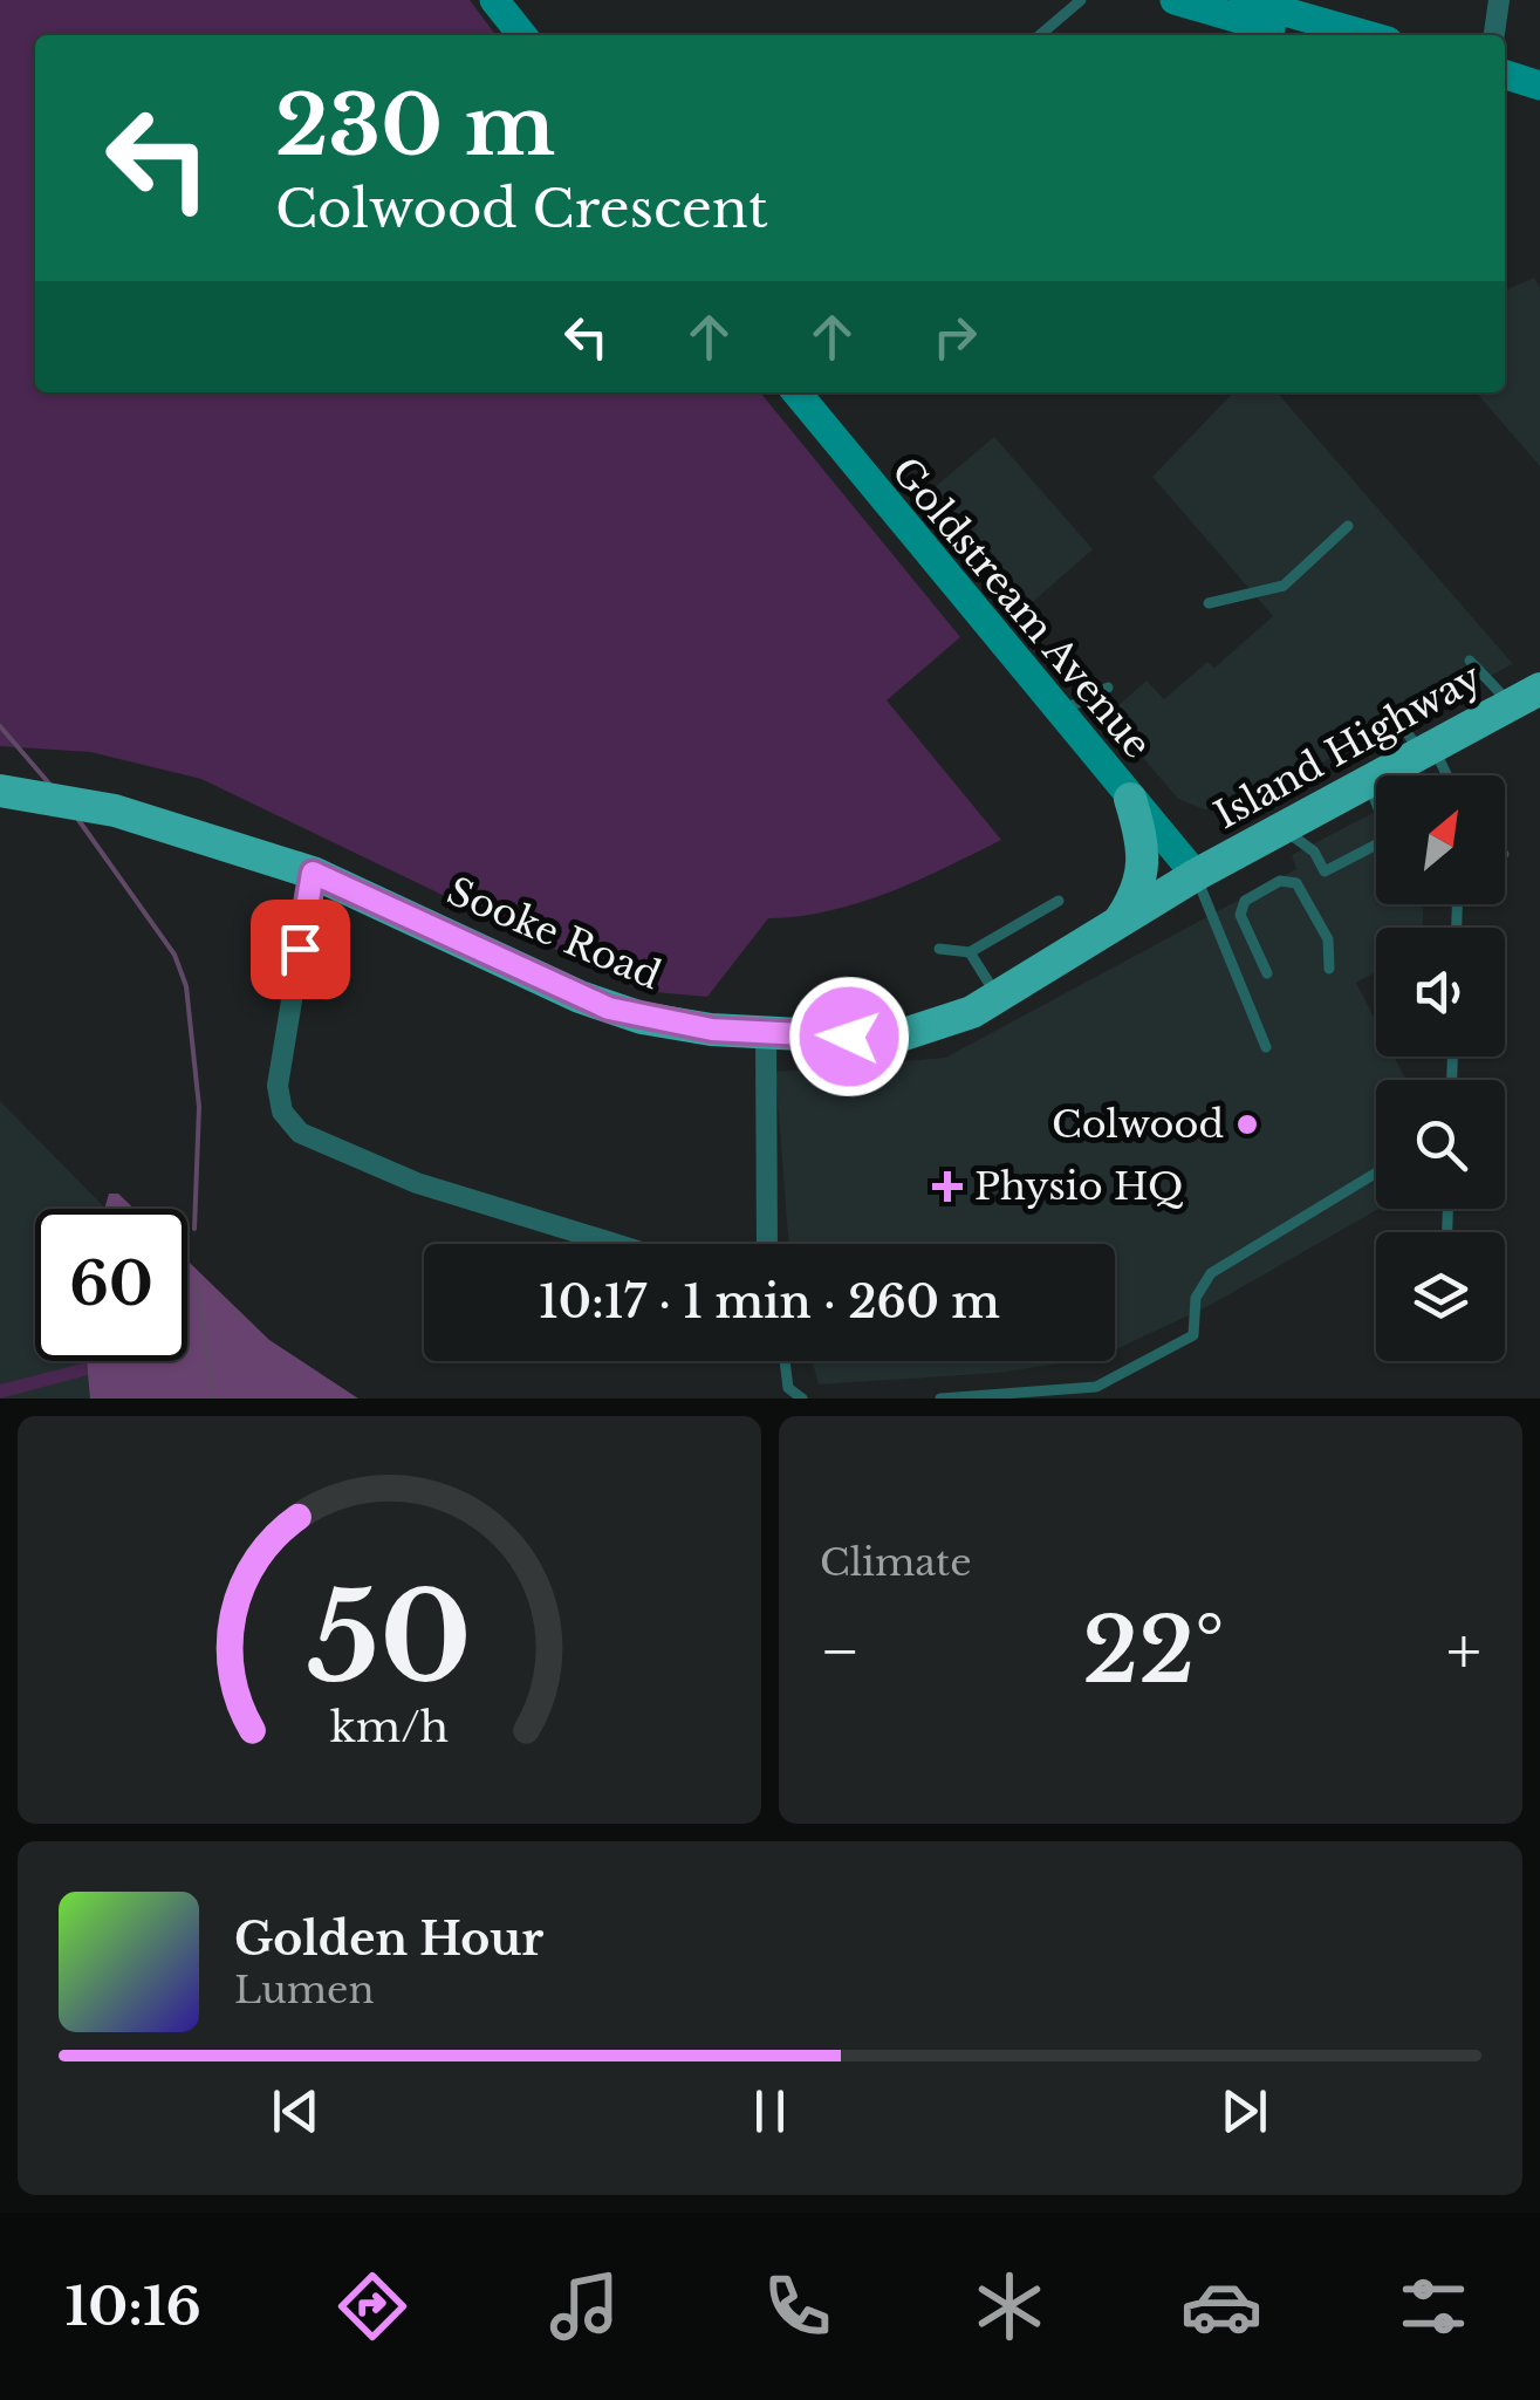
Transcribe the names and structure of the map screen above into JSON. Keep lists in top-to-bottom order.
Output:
{
  "streets": {
    "main road": ["Island Highway", "Sooke Road"],
    "street": ["Goldstream Avenue"]
  },
  "crossings": [
    ["Goldstream Avenue", "Island Highway"],
    ["Goldstream Avenue", "Sooke Road"],
    ["Island Highway", "Sooke Road"]
  ],
  "places": {
    "other": ["Colwood"],
    "health": ["Physio HQ"]
  },
  "north": "top right",
  "page": {
    "turn": ["230 m", "Colwood Crescent"],
    "limit": "60",
    "trip": "10:17 · 1 min · 260 m",
    "tile": "Climate",
    "heat": ["−", "22°", "+"],
    "song": ["Golden Hour", "Lumen"],
    "tabs": "10:16",
    "gauge": ["50", "km/h"]
  }
}
